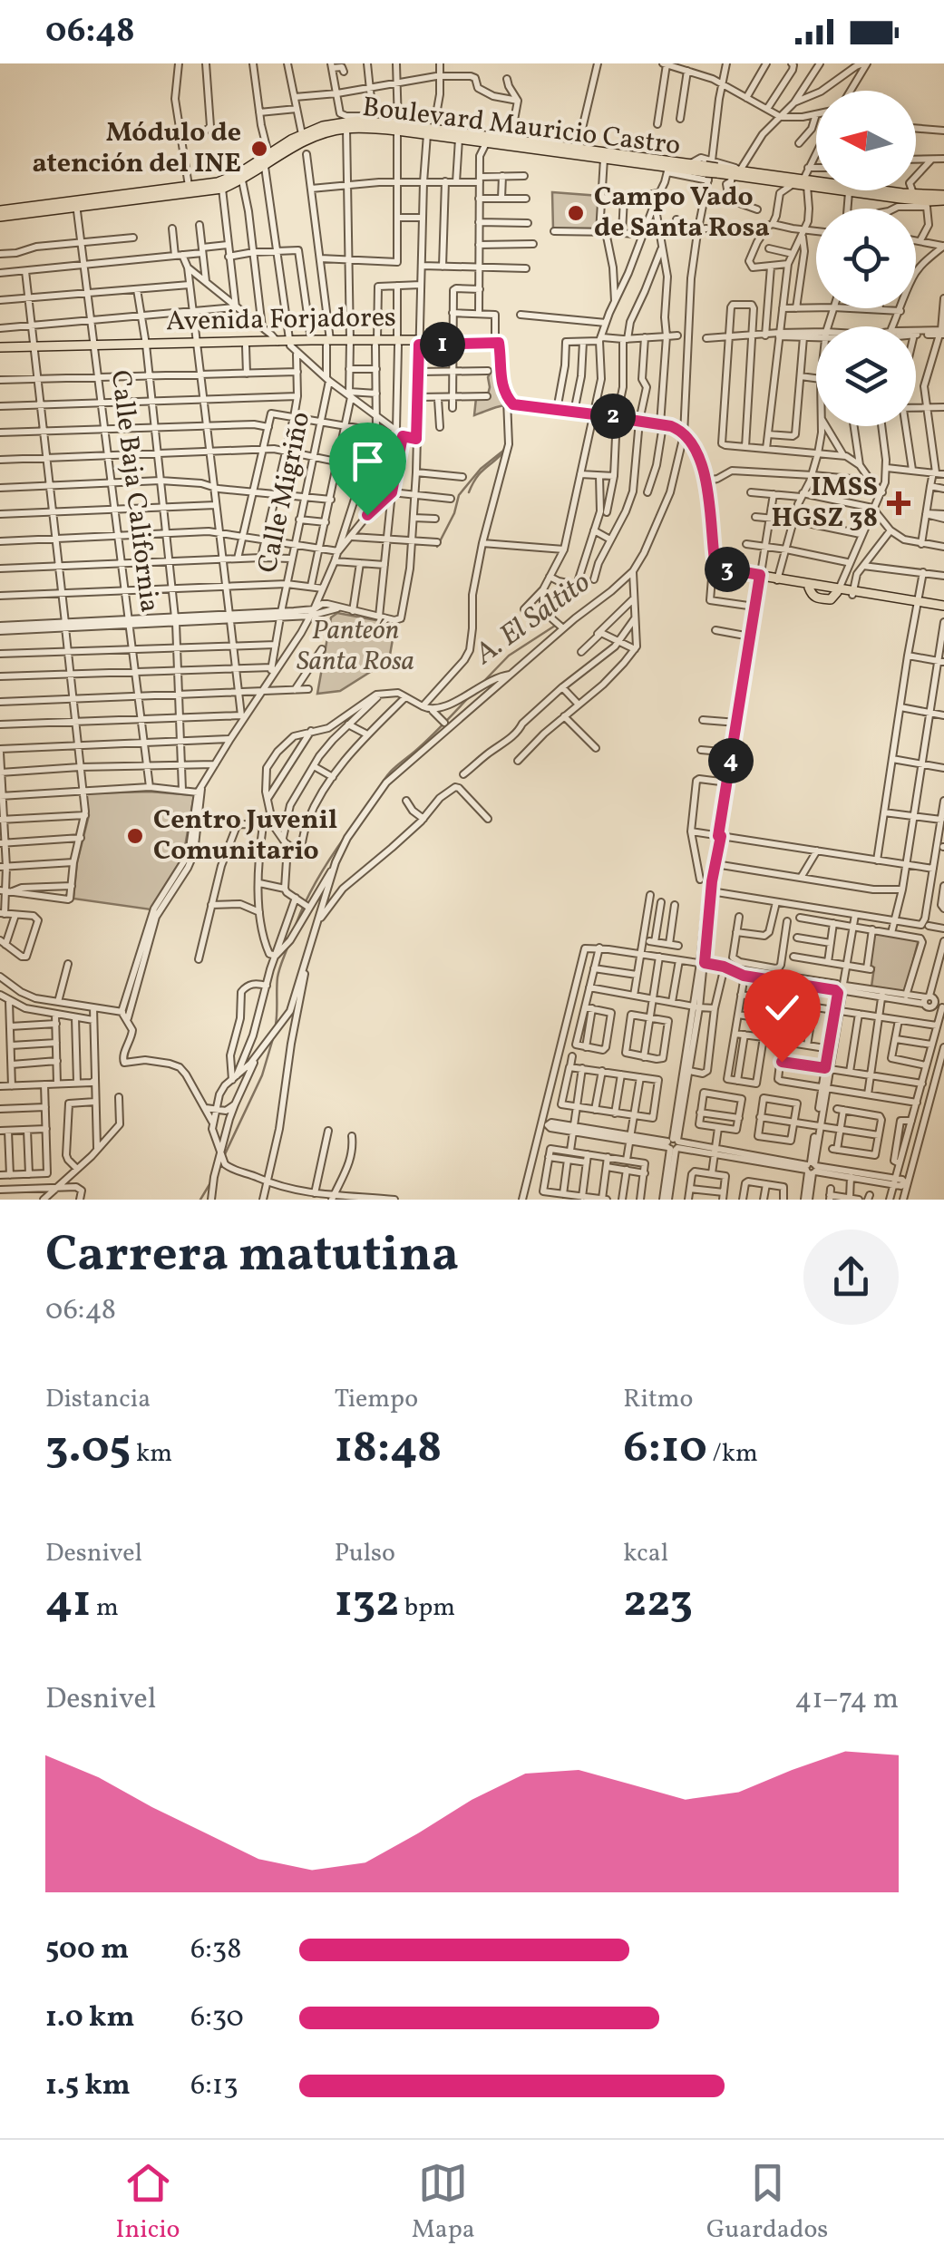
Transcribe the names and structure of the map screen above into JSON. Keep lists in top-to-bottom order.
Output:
{
  "streets": {
    "main road": ["Boulevard Mauricio Castro", "Avenida Forjadores"],
    "street": ["Calle Baja California", "Calle Migriño"]
  },
  "crossings": [
    ["Boulevard Mauricio Castro", "Calle Baja California"],
    ["Avenida Forjadores", "Calle Baja California"],
    ["Avenida Forjadores", "Calle Migriño"]
  ],
  "water": ["A. El Saltito"],
  "parks": ["Panteón Santa Rosa"],
  "places": {
    "other": ["Módulo de atención del INE", "Campo Vado de Santa Rosa", "Centro Juvenil Comunitario"],
    "health": ["IMSS HGSZ 38"]
  },
  "north": "left",
  "page": {
    "status": "06:48",
    "pins": [
      "1",
      "2",
      "3",
      "4"
    ],
    "heading": ["Carrera matutina", "06:48"],
    "stats": [
      ["Distancia", "3.05 km"],
      ["Tiempo", "18:48"],
      ["Ritmo", "6:10 /km"],
      ["Desnivel", "41 m"],
      ["Pulso", "132 bpm"],
      ["kcal", "223"]
    ],
    "chart": ["Desnivel", "41–74 m"],
    "list": [
      {
        "name": "500 m",
        "note": "6:38"
      },
      {
        "name": "1.0 km",
        "note": "6:30"
      },
      {
        "name": "1.5 km",
        "note": "6:13"
      }
    ],
    "tabs": ["Inicio", "Mapa", "Guardados"]
  }
}
